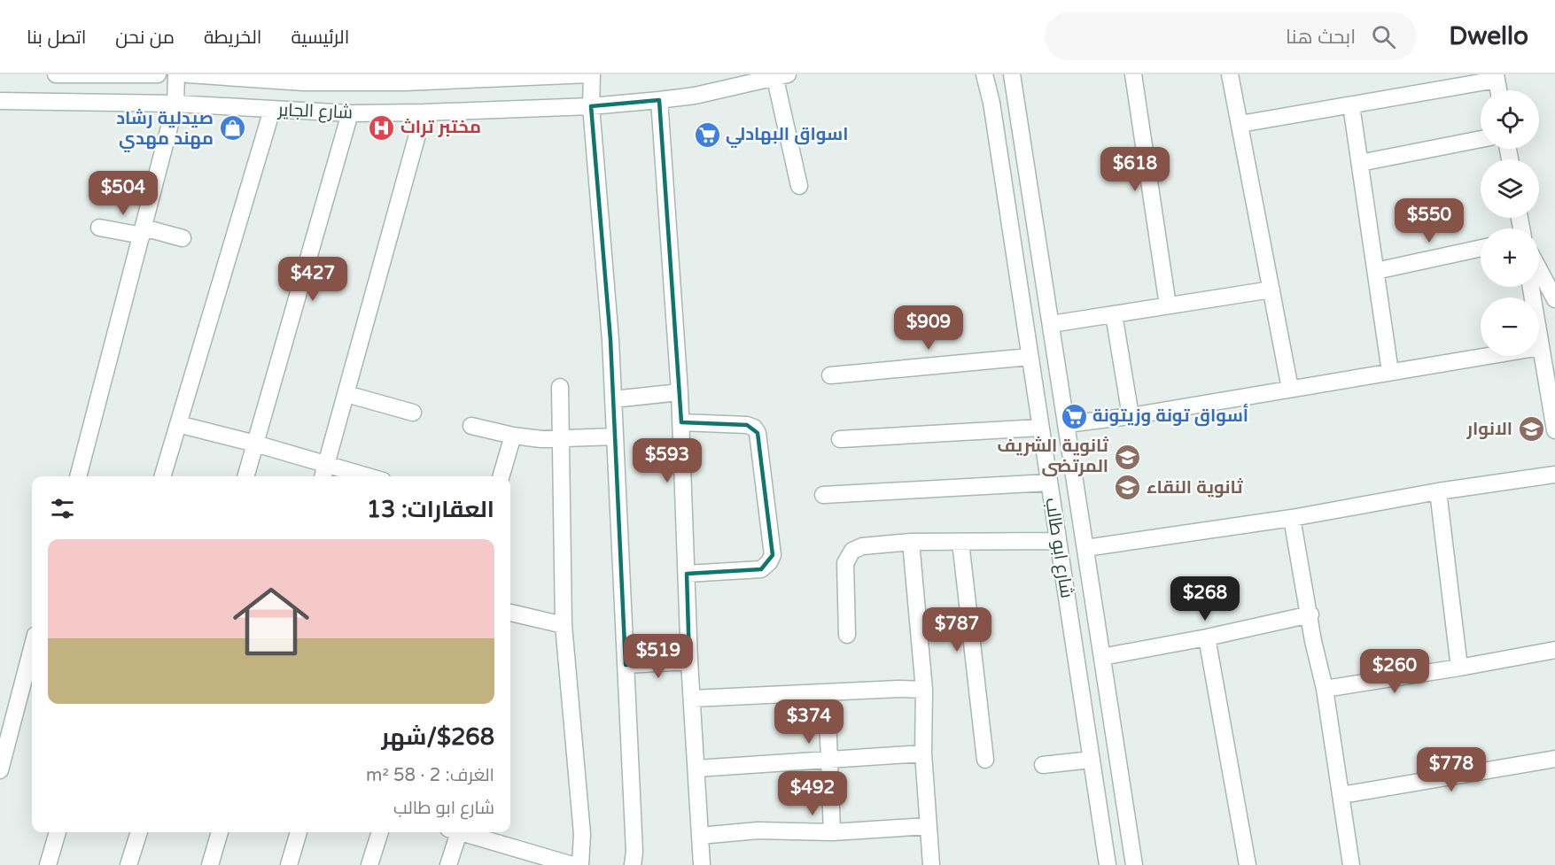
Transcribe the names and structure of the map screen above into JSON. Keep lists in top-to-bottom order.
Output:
{
  "streets": {
    "street": ["شارع الجاير", "شارع ابو طالب"]
  },
  "places": {
    "hospital": ["مختبر تراث"],
    "shop": ["صيدلية رشاد مهند مهدي"],
    "supermarket": ["اسواق البهادلي", "أسواق تونة وزيتونة"],
    "school or university": ["الانوار", "ثانوية الشريف المرتضى", "ثانوية النقاء"]
  },
  "page": {
    "header": "Dwello",
    "search": "ابحث هنا",
    "nav": [
      "الرئيسية",
      "الخريطة",
      "من نحن",
      "اتصل بنا"
    ],
    "map_buttons": ["+", "−"],
    "price": [
      "$618",
      "$504",
      "$550",
      "$427",
      "$909",
      "$593",
      "$268",
      "$787",
      "$519",
      "$260",
      "$374",
      "$778",
      "$492"
    ],
    "heading": "العقارات: 13",
    "list": [
      {
        "name": "$268/شهر",
        "note": "الغرف: 2 · 58 m² · شارع ابو طالب"
      }
    ]
  }
}
